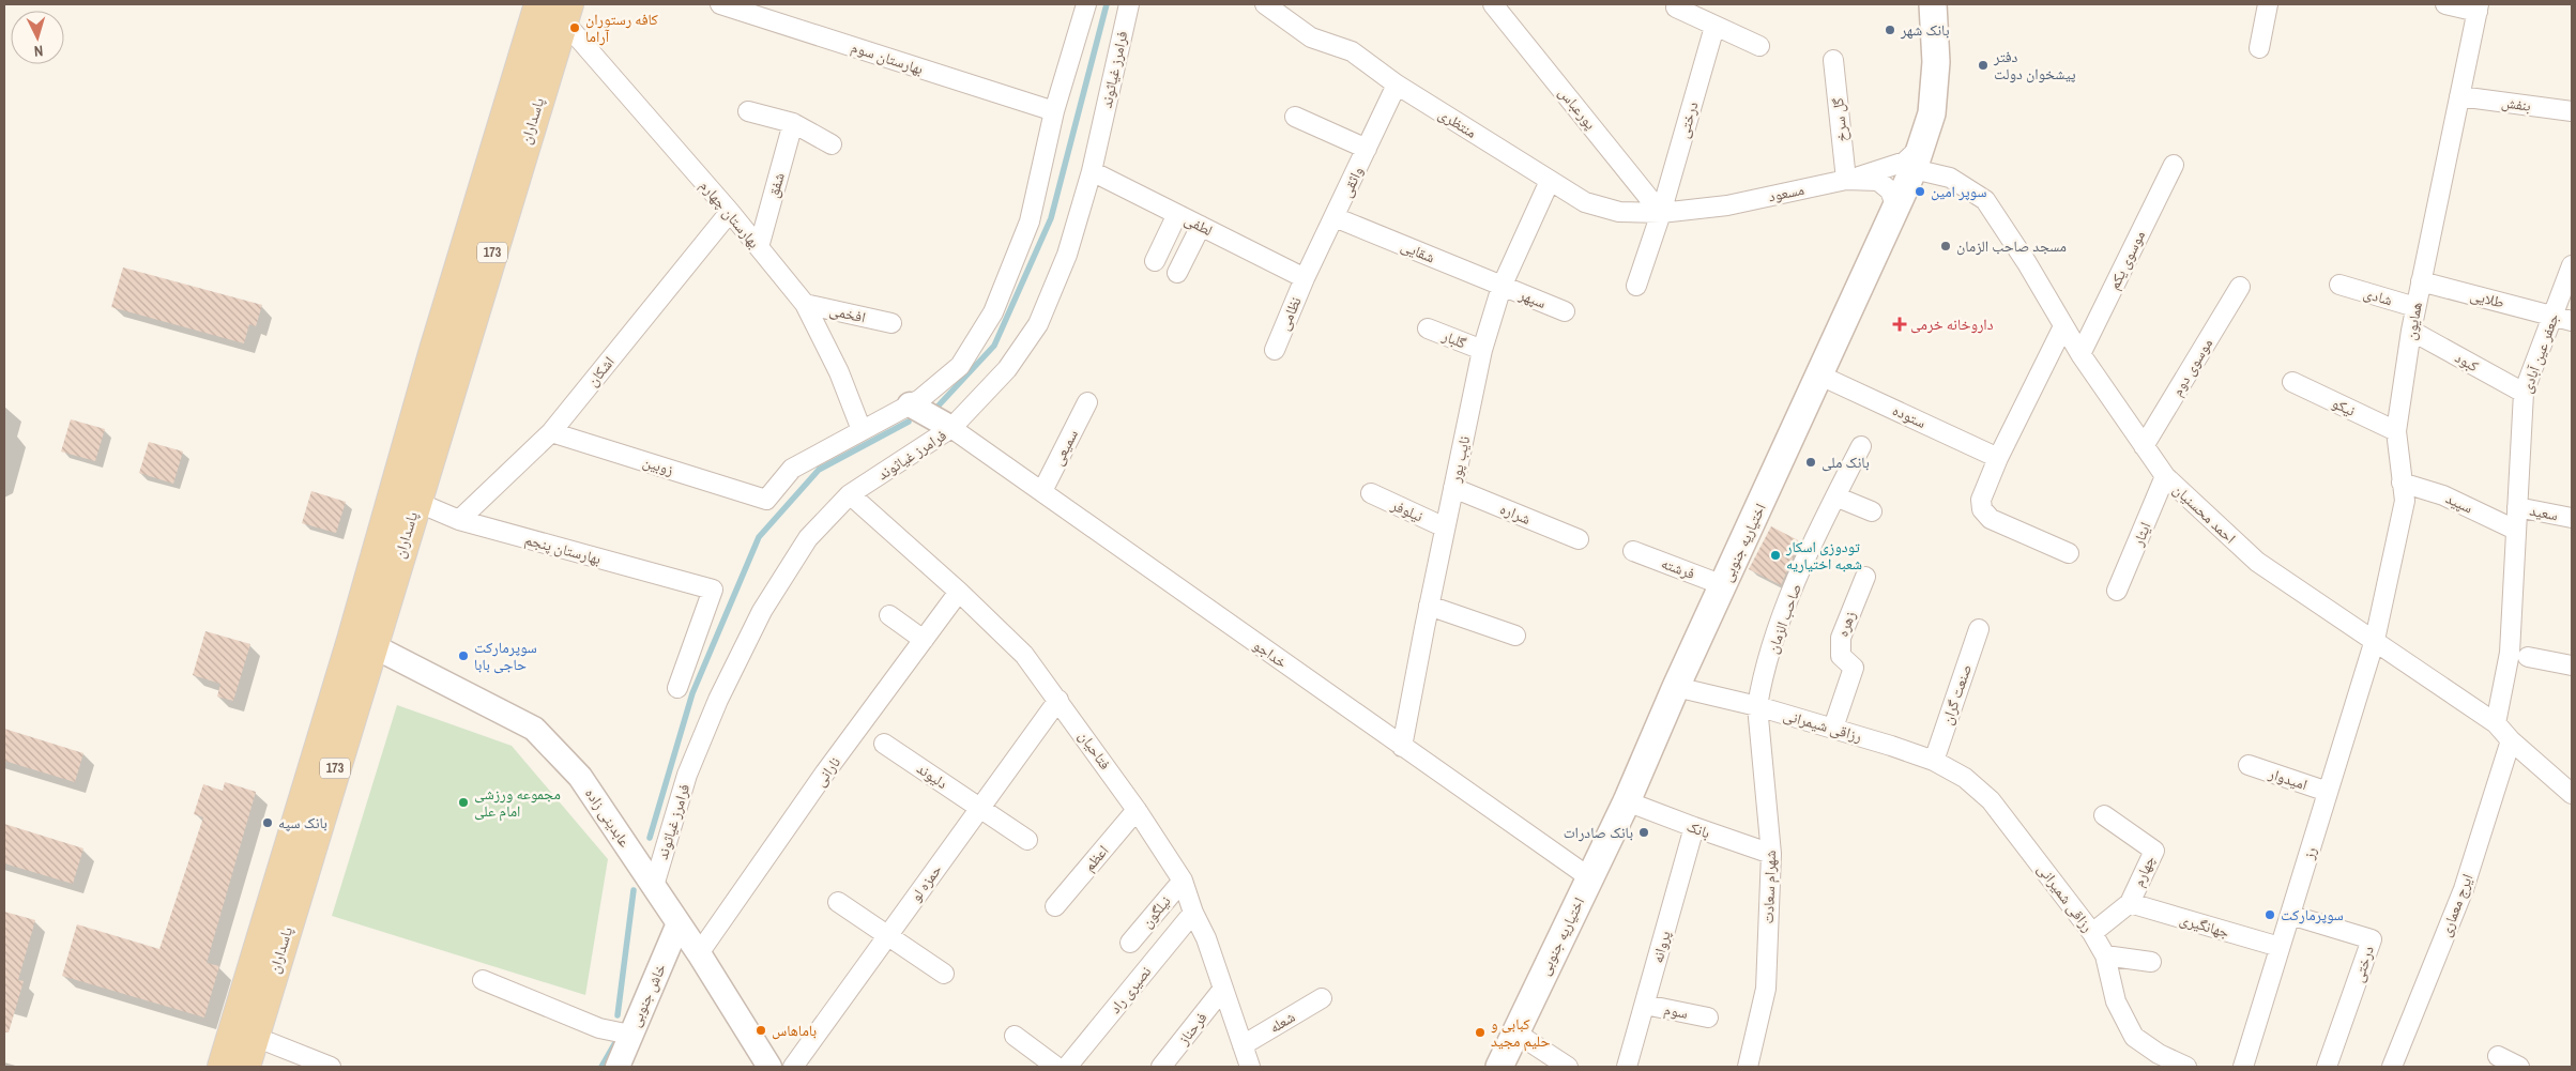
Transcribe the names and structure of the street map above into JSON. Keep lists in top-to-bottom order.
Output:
{
  "streets": {
    "main road": ["پاسداران", "173", "اختیاریه جنوبی"],
    "street": [
      "بهارستان سوم",
      "فرامرز غیاثوند",
      "بنفش",
      "پورعباس",
      "درختی",
      "گل سرخ",
      "منتظری",
      "واثقی",
      "شفق",
      "مسعود",
      "بهارستان چهارم",
      "لطفی",
      "شقایی",
      "موسوی یکم",
      "شادی",
      "سپهر",
      "طلایی",
      "افخمی",
      "نظامی",
      "همایون",
      "گلبار",
      "جعفر عین آبادی",
      "کبود",
      "موسوی دوم",
      "اشکان",
      "نیکو",
      "ستوده",
      "سمیعی",
      "نایب پور",
      "زوبین",
      "سپید",
      "نیلوفر",
      "سعید",
      "شراره",
      "احمد محسنیان",
      "ایثار",
      "بهارستان پنجم",
      "فرشته",
      "صاحب الزمان",
      "زهره",
      "خداجو",
      "صنعت گران",
      "رزاقی شیمرانی",
      "فتاحیان",
      "نارانی",
      "دلیوند",
      "امیدوار",
      "عابدینی زاده",
      "بانک",
      "رز",
      "اعظم",
      "چهارم",
      "حمزه لو",
      "شهرام سعادت",
      "رزاقی شمیرانی",
      "ایرج معماری",
      "نیلگون",
      "جهانگیری",
      "پروانه",
      "نصیری راد",
      "خاش جنوبی",
      "سوم",
      "شعله",
      "فرحناز"
    ]
  },
  "crossings": [
    ["فرامرز غیاثوند", "لطفی"],
    ["فرامرز غیاثوند", "خداجو"],
    ["فرامرز غیاثوند", "فتاحیان"],
    ["فرامرز غیاثوند", "عابدینی زاده"],
    ["بنفش", "همایون"],
    ["پورعباس", "درختی"],
    ["پورعباس", "منتظری"],
    ["پورعباس", "مسعود"],
    ["درختی", "منتظری"],
    ["درختی", "مسعود"],
    ["درختی", "رز"],
    ["گل سرخ", "مسعود"],
    ["پاسداران", "بهارستان چهارم"],
    ["پاسداران", "بهارستان پنجم"],
    ["پاسداران", "عابدینی زاده"],
    ["منتظری", "واثقی"],
    ["منتظری", "مسعود"],
    ["منتظری", "نایب پور"],
    ["واثقی", "لطفی"],
    ["واثقی", "شقایی"],
    ["واثقی", "نظامی"],
    ["شفق", "بهارستان چهارم"],
    ["مسعود", "اختیاریه جنوبی"],
    ["بهارستان چهارم", "افخمی"],
    ["بهارستان چهارم", "اشکان"],
    ["بهارستان چهارم", "زوبین"],
    ["لطفی", "نظامی"],
    ["شقایی", "سپهر"],
    ["شقایی", "نایب پور"],
    ["موسوی یکم", "احمد محسنیان"],
    ["شادی", "همایون"],
    ["سپهر", "نایب پور"],
    ["طلایی", "همایون"],
    ["طلایی", "جعفر عین آبادی"],
    ["همایون", "کبود"],
    ["همایون", "نیکو"],
    ["همایون", "سپید"],
    ["همایون", "احمد محسنیان"],
    ["همایون", "رز"],
    ["گلبار", "نایب پور"],
    ["جعفر عین آبادی", "کبود"],
    ["جعفر عین آبادی", "سپید"],
    ["جعفر عین آبادی", "سعید"],
    ["موسوی دوم", "احمد محسنیان"],
    ["اشکان", "زوبین"],
    ["اشکان", "بهارستان پنجم"],
    ["ستوده", "اختیاریه جنوبی"],
    ["سمیعی", "خداجو"],
    ["نایب پور", "نیلوفر"],
    ["نایب پور", "شراره"],
    ["نایب پور", "خداجو"],
    ["احمد محسنیان", "ایثار"],
    ["احمد محسنیان", "اختیاریه جنوبی"],
    ["احمد محسنیان", "رز"],
    ["احمد محسنیان", "ایرج معماری"],
    ["اختیاریه جنوبی", "فرشته"],
    ["اختیاریه جنوبی", "خداجو"],
    ["اختیاریه جنوبی", "رزاقی شیمرانی"],
    ["اختیاریه جنوبی", "بانک"],
    ["صاحب الزمان", "رزاقی شیمرانی"],
    ["صاحب الزمان", "شهرام سعادت"],
    ["زهره", "رزاقی شیمرانی"],
    ["صنعت گران", "رزاقی شیمرانی"],
    ["رزاقی شیمرانی", "شهرام سعادت"],
    ["رزاقی شیمرانی", "رزاقی شمیرانی"],
    ["فتاحیان", "نارانی"],
    ["فتاحیان", "اعظم"],
    ["فتاحیان", "حمزه لو"],
    ["فتاحیان", "نیلگون"],
    ["فتاحیان", "نصیری راد"],
    ["فتاحیان", "شعله"],
    ["فتاحیان", "فرحناز"],
    ["نارانی", "عابدینی زاده"],
    ["دلیوند", "حمزه لو"],
    ["امیدوار", "رز"],
    ["عابدینی زاده", "خاش جنوبی"],
    ["بانک", "شهرام سعادت"],
    ["بانک", "پروانه"],
    ["رز", "جهانگیری"],
    ["چهارم", "رزاقی شمیرانی"],
    ["چهارم", "جهانگیری"],
    ["پروانه", "سوم"]
  ],
  "places": {
    "other": [
      "کافه رستوران آراما",
      "بانک شهر",
      "دفتر پیشخوان دولت",
      "سوپر امین",
      "مسجد صاحب الزمان",
      "بانک ملی",
      "تودوزی اسکار شعبه اختیاریه",
      "سوپرمارکت حاجی بابا",
      "مجموعه ورزشی امام علی",
      "بانک سپه",
      "بانک صادرات",
      "سوپرمارکت",
      "باماهاس",
      "کبابی و حلیم مجید"
    ],
    "health": ["داروخانه خرمی"]
  },
  "north": "bottom"
}
